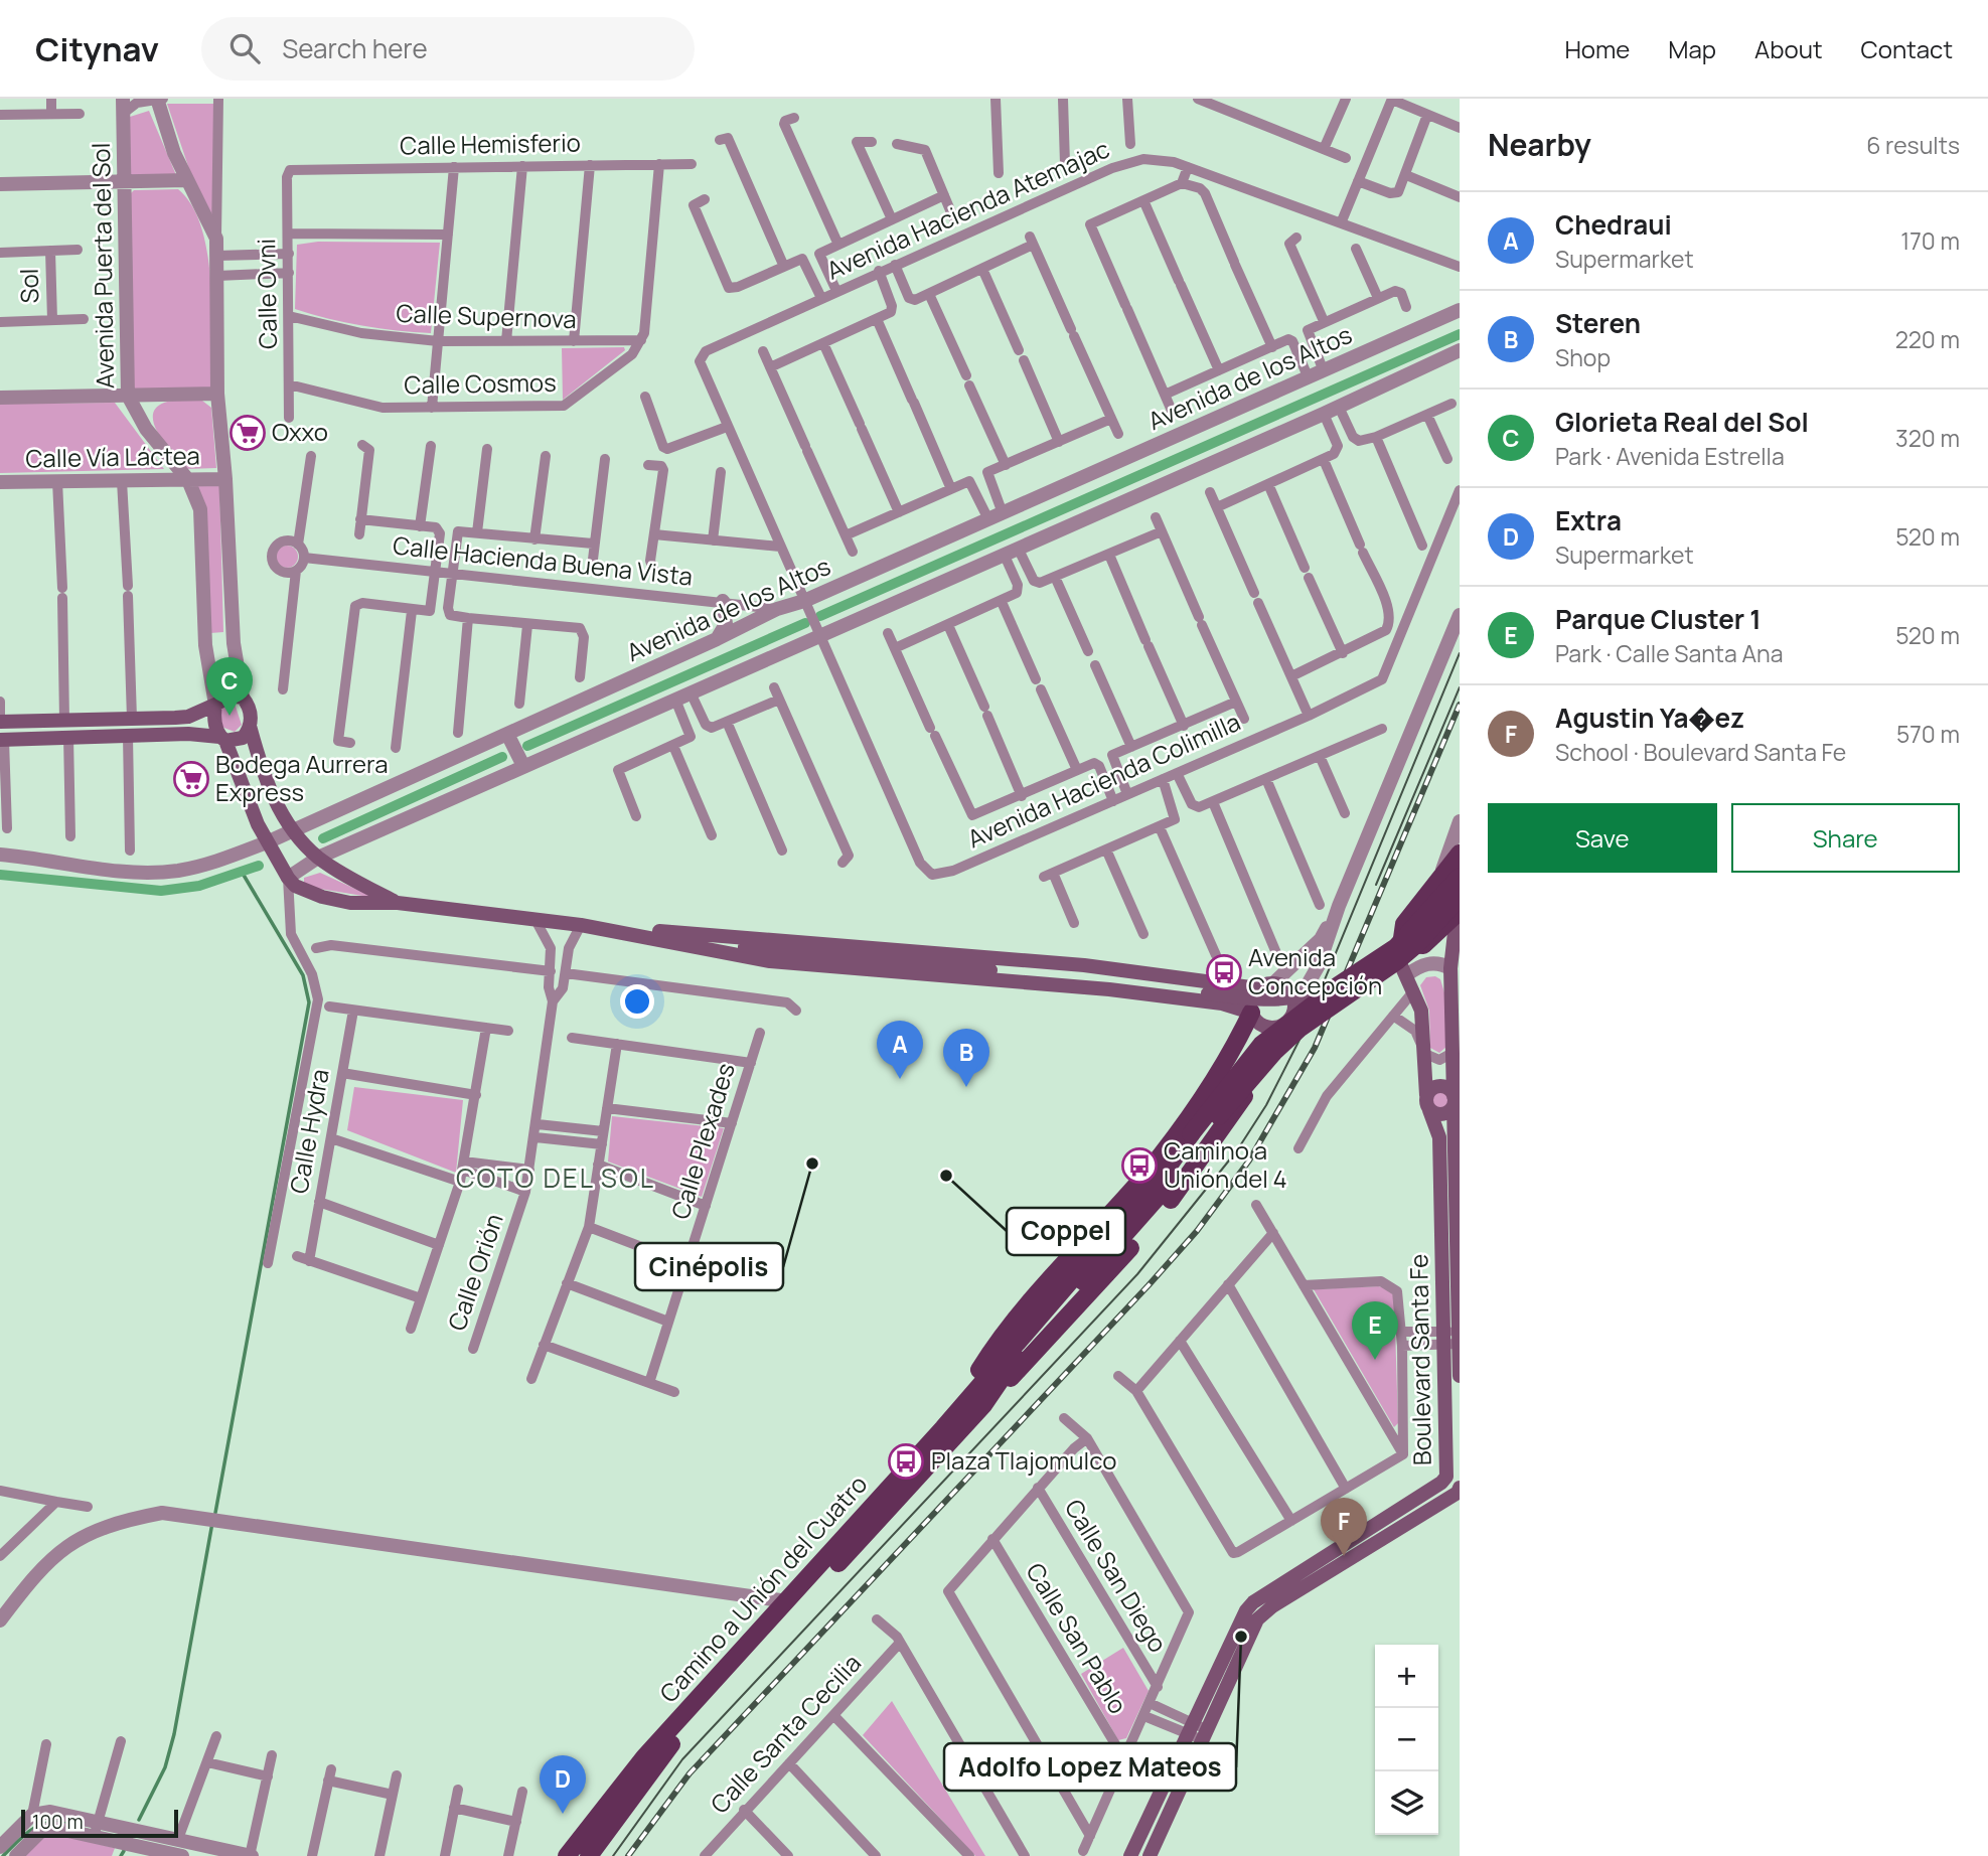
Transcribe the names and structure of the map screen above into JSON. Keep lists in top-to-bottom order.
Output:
{
  "streets": {
    "main road": ["Boulevard Santa Fe", "Camino a Unión del Cuatro"],
    "street": [
      "Calle Hemisferio",
      "Avenida Hacienda Atemajac",
      "Avenida Puerta del Sol",
      "Sol",
      "Calle Ovni",
      "Calle Supernova",
      "Avenida de los Altos",
      "Calle Cosmos",
      "Calle Vía Láctea",
      "Calle Hacienda Buena Vista",
      "Avenida Hacienda Colimilla",
      "Calle Hydra",
      "Calle Plexades",
      "Calle Orión",
      "Calle San Diego",
      "Calle San Pablo",
      "Calle Santa Cecilia"
    ]
  },
  "crossings": [
    ["Calle Hemisferio", "Calle Ovni"],
    ["Avenida Hacienda Atemajac", "Avenida Hacienda Colimilla"],
    ["Avenida Puerta del Sol", "Calle Vía Láctea"],
    ["Calle Ovni", "Calle Supernova"],
    ["Calle Ovni", "Calle Cosmos"],
    ["Calle Supernova", "Calle Cosmos"],
    ["Avenida de los Altos", "Calle Hacienda Buena Vista"],
    ["Avenida de los Altos", "Avenida Hacienda Colimilla"],
    ["Boulevard Santa Fe", "Camino a Unión del Cuatro"]
  ],
  "districts": ["COTO DEL SOL"],
  "places": {
    "supermarket": ["Oxxo", "Bodega Aurrera Express"],
    "bus stop": ["Avenida Concepción", "Camino a Unión del 4", "Plaza Tlajomulco"],
    "other": ["Cinépolis", "Coppel", "Adolfo Lopez Mateos"]
  },
  "scale_bar": "100 m",
  "page": {
    "header": "Citynav",
    "search": "Search here",
    "nav": [
      "Home",
      "Map",
      "About",
      "Contact"
    ],
    "heading": ["Nearby", "6 results"],
    "list": [
      {
        "mark": "A",
        "name": "Chedraui",
        "note": "Supermarket",
        "value": "170 m"
      },
      {
        "mark": "B",
        "name": "Steren",
        "note": "Shop",
        "value": "220 m"
      },
      {
        "mark": "C",
        "name": "Glorieta Real del Sol",
        "note": "Park · Avenida Estrella",
        "value": "320 m"
      },
      {
        "mark": "D",
        "name": "Extra",
        "note": "Supermarket",
        "value": "520 m"
      },
      {
        "mark": "E",
        "name": "Parque Cluster 1",
        "note": "Park · Calle Santa Ana",
        "value": "520 m"
      },
      {
        "mark": "F",
        "name": "Agustin Ya�ez",
        "note": "School · Boulevard Santa Fe",
        "value": "570 m"
      }
    ],
    "pins": [
      "C",
      "A",
      "B",
      "E",
      "F",
      "D"
    ],
    "buttons": ["Save", "Share"],
    "map_buttons": ["+", "−"],
    "scale": "100 m"
  }
}
